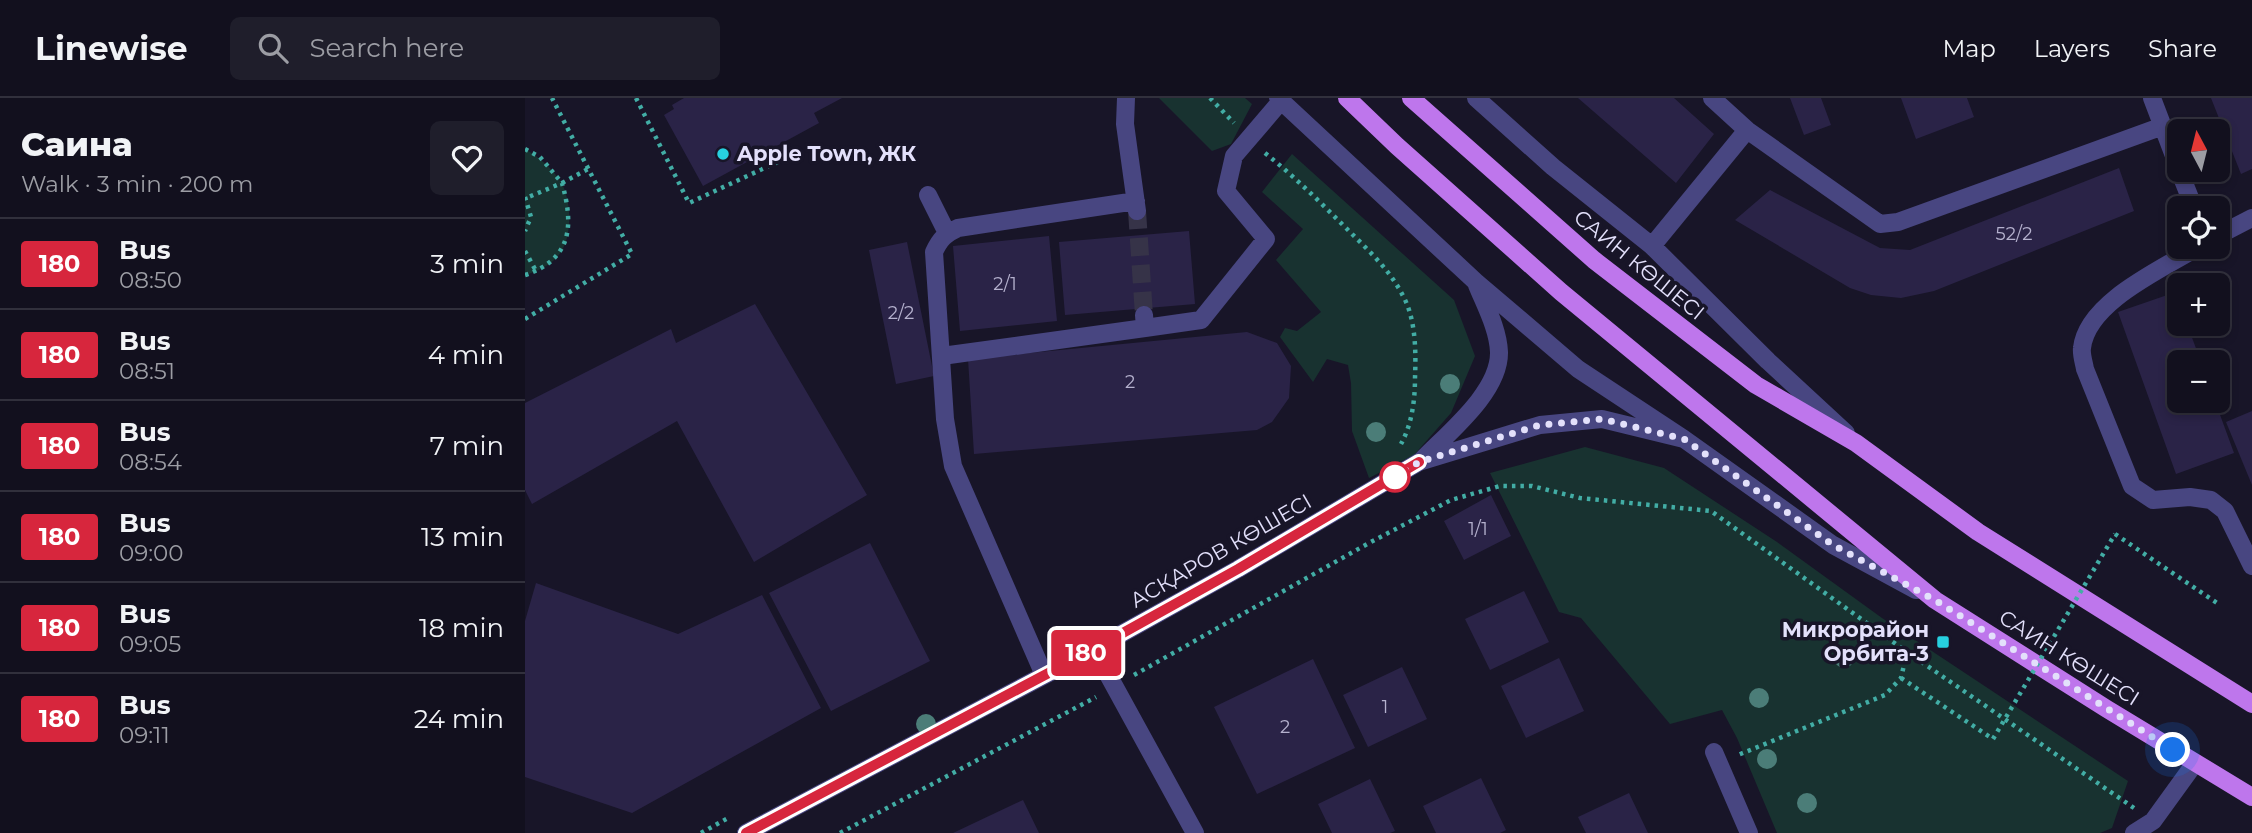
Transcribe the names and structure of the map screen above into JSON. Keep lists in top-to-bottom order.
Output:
{
  "streets": {
    "main road": ["САИН КӨШЕСІ"],
    "street": ["АСҚАРОВ КӨШЕСІ"]
  },
  "places": {
    "other": ["Apple Town, ЖК"],
    "transit": ["Микрорайон Орбита-3"]
  },
  "lines": ["bus line 180"],
  "house_numbers": [
    "52/2",
    "2/1",
    "2/2",
    "2",
    "1/1",
    "1",
    "2"
  ],
  "north": "top",
  "page": {
    "header": "Linewise",
    "search": "Search here",
    "nav": ["Map", "Layers", "Share"],
    "heading": ["Саина", "Walk · 3 min · 200 m"],
    "on_map": "180",
    "map_buttons": ["+", "−"],
    "list": [
      {
        "mark": "180",
        "name": "Bus",
        "note": "08:50",
        "value": "3 min"
      },
      {
        "mark": "180",
        "name": "Bus",
        "note": "08:51",
        "value": "4 min"
      },
      {
        "mark": "180",
        "name": "Bus",
        "note": "08:54",
        "value": "7 min"
      },
      {
        "mark": "180",
        "name": "Bus",
        "note": "09:00",
        "value": "13 min"
      },
      {
        "mark": "180",
        "name": "Bus",
        "note": "09:05",
        "value": "18 min"
      },
      {
        "mark": "180",
        "name": "Bus",
        "note": "09:11",
        "value": "24 min"
      }
    ]
  }
}
